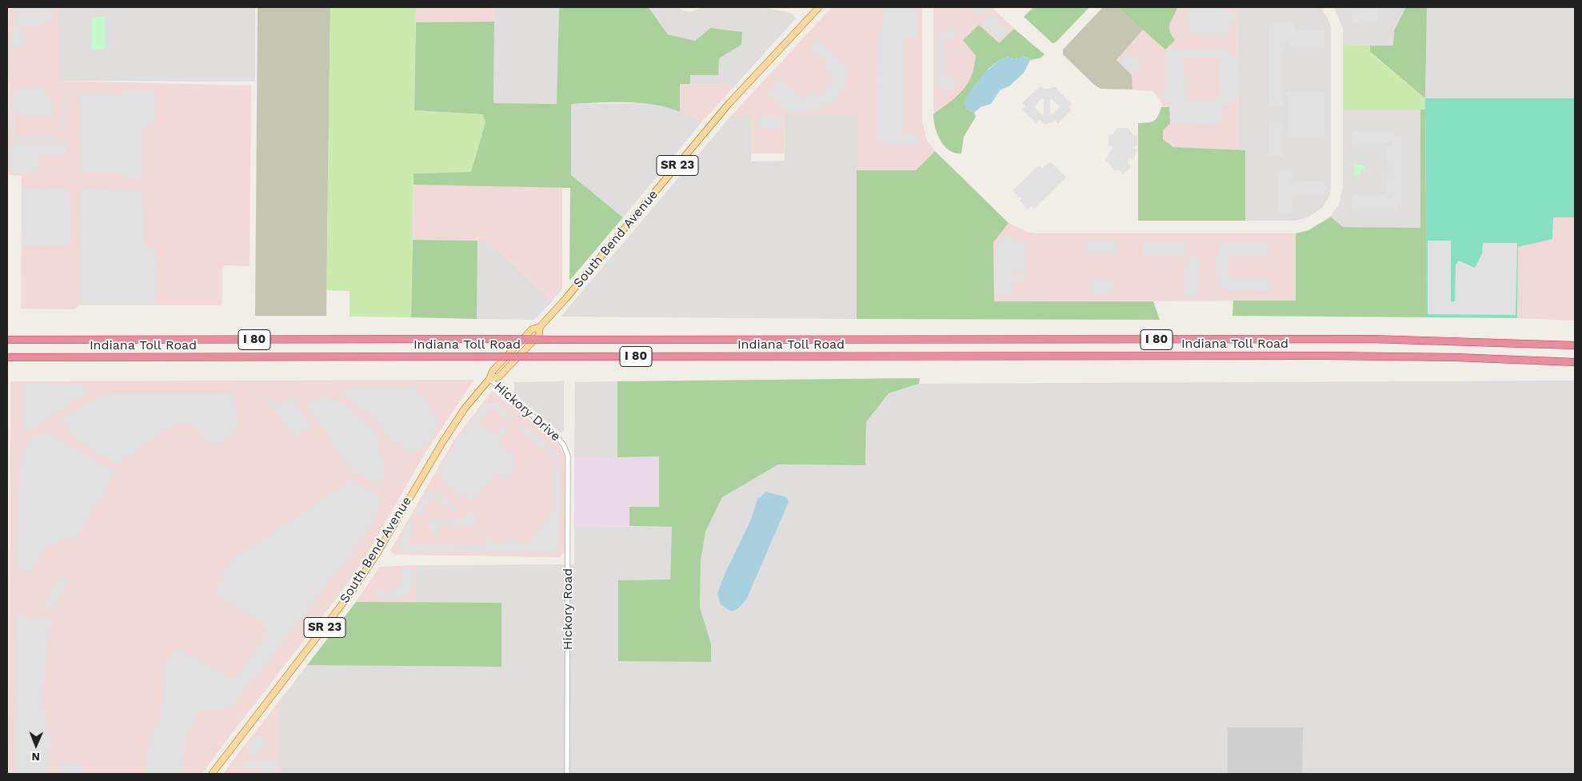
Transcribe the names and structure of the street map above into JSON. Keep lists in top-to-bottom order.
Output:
{
  "streets": {
    "highway": ["I 80", "Indiana Toll Road"],
    "main road": ["SR 23", "South Bend Avenue"],
    "street": ["Hickory Drive", "Hickory Road"]
  },
  "crossings": [
    ["South Bend Avenue", "Hickory Drive"],
    ["Hickory Drive", "Hickory Road"]
  ],
  "north": "bottom"
}
